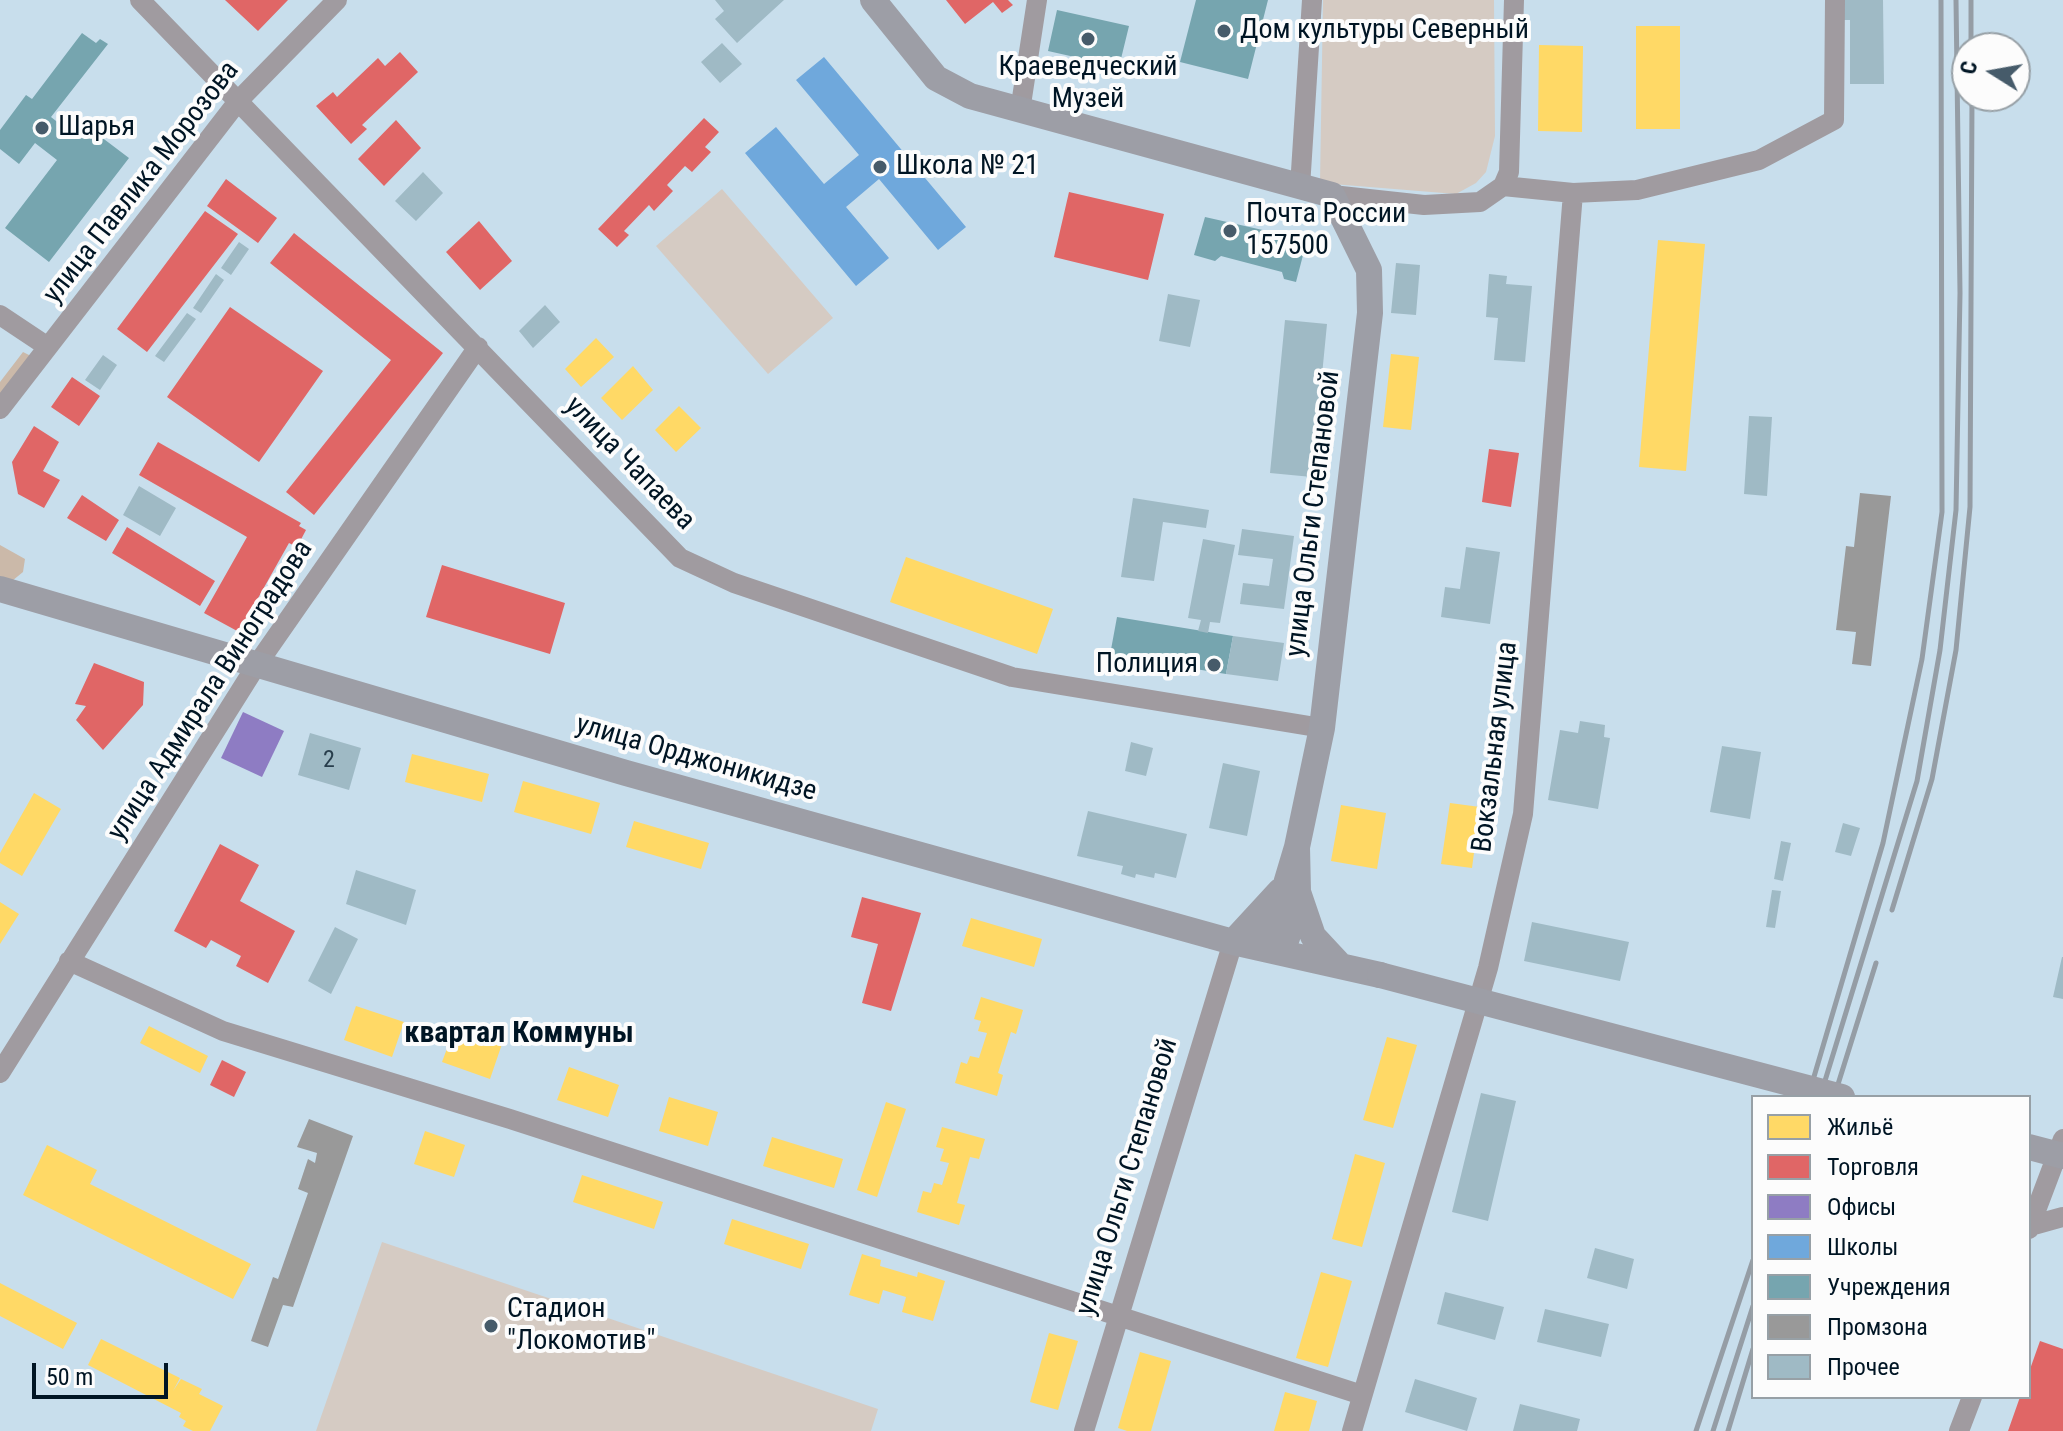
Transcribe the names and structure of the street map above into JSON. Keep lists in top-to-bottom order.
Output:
{
  "streets": {
    "main road": ["улица Ольги Степановой", "улица Орджоникидзе"],
    "street": [
      "улица Павлика Морозова",
      "улица Чапаева",
      "улица Адмирала Виноградова",
      "Вокзальная улица"
    ]
  },
  "crossings": [
    ["улица Павлика Морозова", "улица Чапаева"],
    ["улица Чапаева", "улица Ольги Степановой"],
    ["улица Чапаева", "улица Адмирала Виноградова"],
    ["улица Ольги Степановой", "улица Орджоникидзе"],
    ["улица Адмирала Виноградова", "улица Орджоникидзе"]
  ],
  "districts": ["квартал Коммуны"],
  "places": [
    "Дом культуры Северный",
    "Краеведческий Музей",
    "Шарья",
    "Школа № 21",
    "Почта России 157500",
    "Полиция",
    "Стадион \"Локомотив\""
  ],
  "house_numbers": ["2"],
  "legend": [
    "Жильё",
    "Торговля",
    "Офисы",
    "Школы",
    "Учреждения",
    "Промзона",
    "Прочее"
  ],
  "scale_bar": "50 m",
  "north": "left"
}
